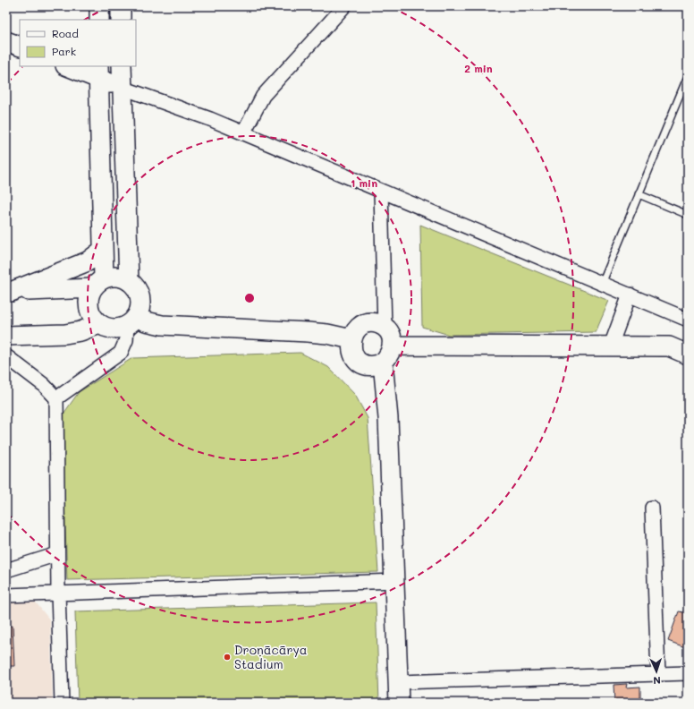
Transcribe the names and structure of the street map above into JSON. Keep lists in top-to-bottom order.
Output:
{
  "places": ["Droṇācārya Stadium"],
  "legend": ["Road", "Park"],
  "north": "bottom",
  "rings": ["2 min", "1 min"]
}
